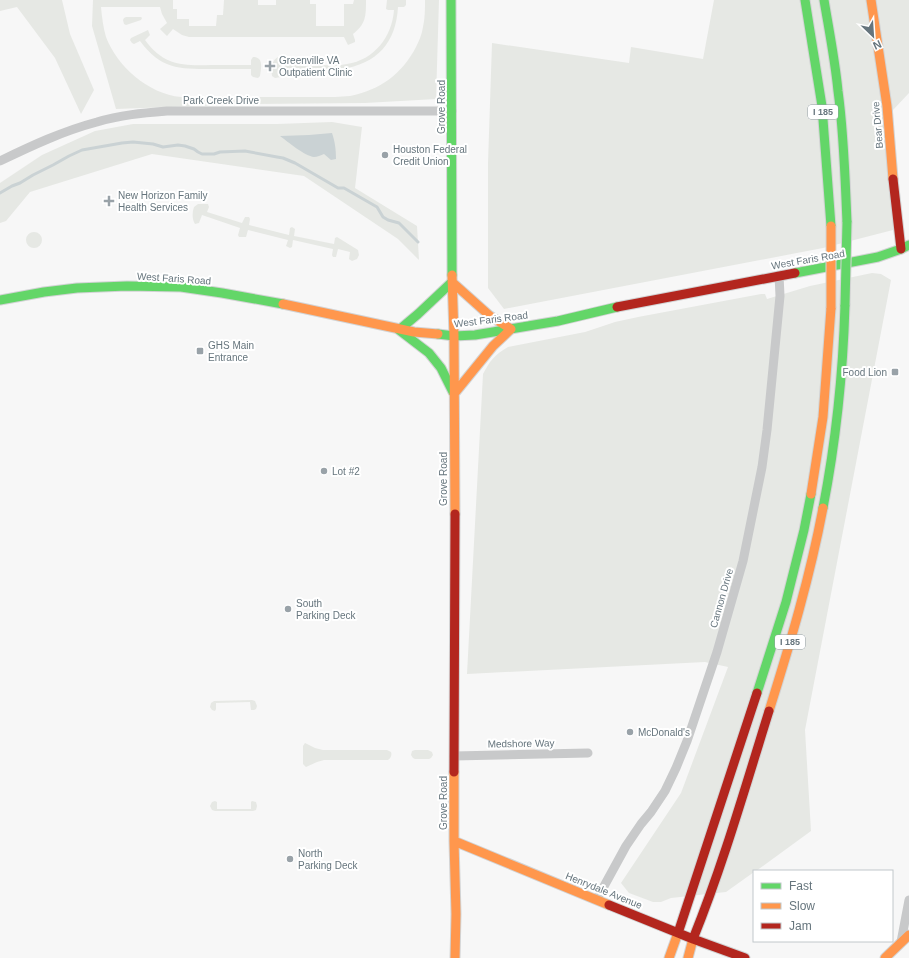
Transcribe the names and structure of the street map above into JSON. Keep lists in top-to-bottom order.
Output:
{
  "streets": {
    "main road": [
      "Grove Road",
      "I 185",
      "Bear Drive",
      "West Faris Road",
      "Henrydale Avenue"
    ],
    "street": ["Park Creek Drive", "Cannon Drive", "Medshore Way"]
  },
  "crossings": [
    ["Park Creek Drive", "Grove Road"],
    ["Grove Road", "West Faris Road"],
    ["Grove Road", "Medshore Way"],
    ["Grove Road", "Henrydale Avenue"],
    ["I 185", "Henrydale Avenue"],
    ["Bear Drive", "West Faris Road"],
    ["West Faris Road", "Cannon Drive"],
    ["Cannon Drive", "Henrydale Avenue"]
  ],
  "places": {
    "health": ["Greenville VA Outpatient Clinic", "New Horizon Family Health Services"],
    "other": [
      "Houston Federal Credit Union",
      "Lot #2",
      "South Parking Deck",
      "McDonald's",
      "North Parking Deck"
    ],
    "transit": ["GHS Main Entrance", "Food Lion"]
  },
  "legend": ["Fast", "Slow", "Jam"],
  "north": "bottom right"
}
